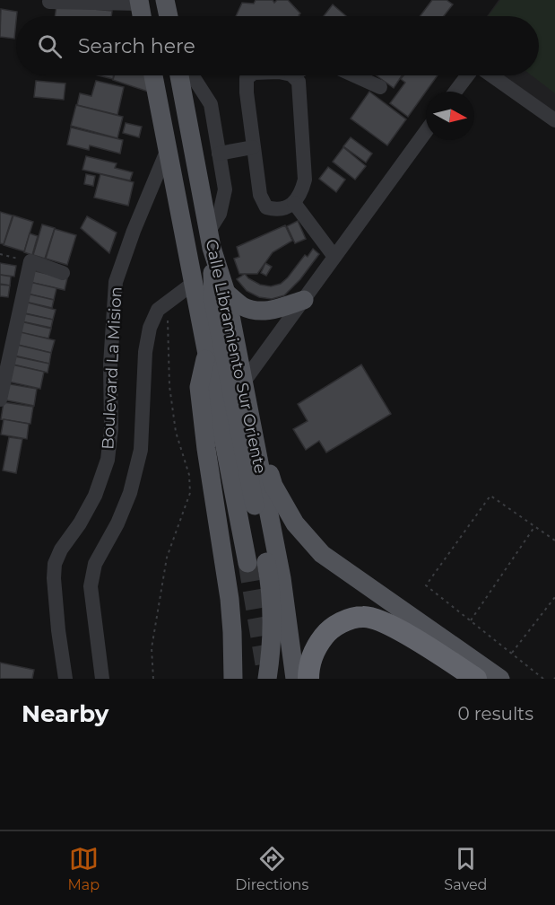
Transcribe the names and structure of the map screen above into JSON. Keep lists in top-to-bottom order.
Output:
{
  "streets": {
    "main road": ["Calle Libramiento Sur Oriente"],
    "street": ["Boulevard La Mision"]
  },
  "crossings": [
    ["Calle Libramiento Sur Oriente", "Boulevard La Mision"]
  ],
  "north": "right",
  "page": {
    "search": "Search here",
    "heading": ["Nearby", "0 results"],
    "nav": ["Map", "Directions", "Saved"]
  }
}
